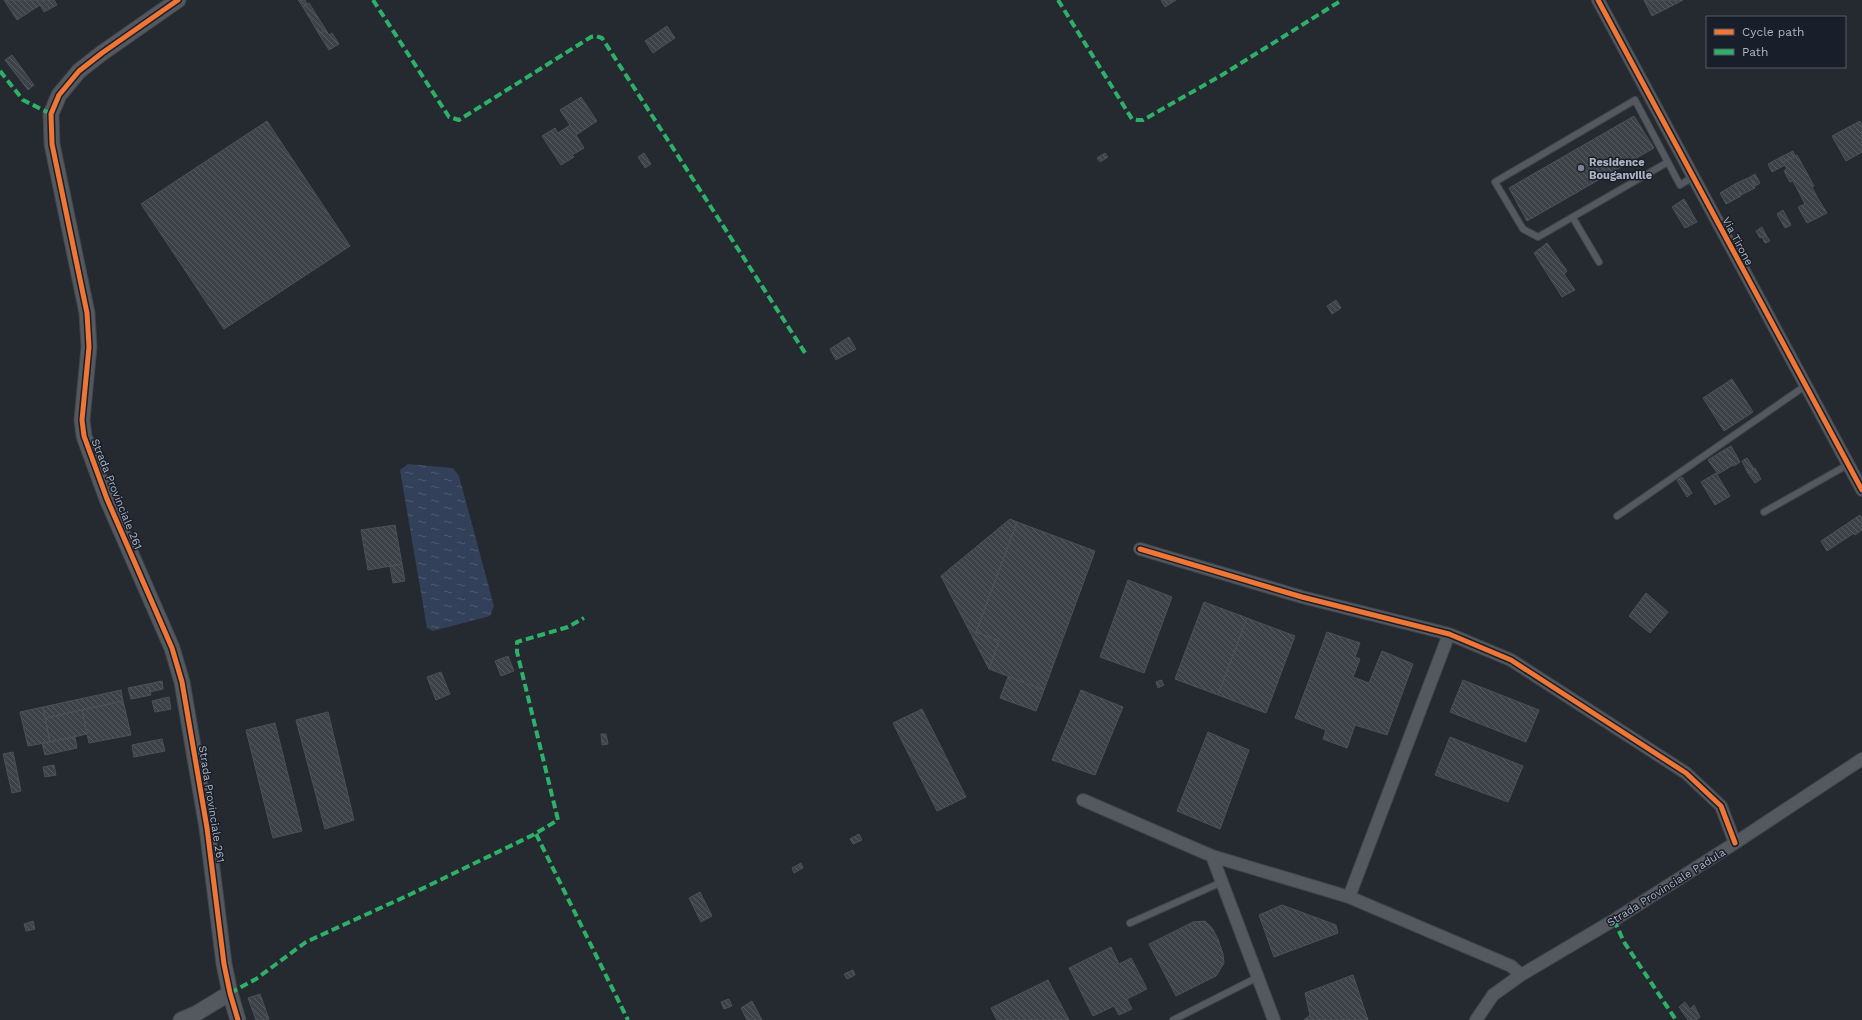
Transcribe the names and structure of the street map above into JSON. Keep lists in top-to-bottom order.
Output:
{
  "streets": {
    "street": ["Via Tirone", "Strada Provinciale 261", "Strada Provinciale Padula"]
  },
  "places": ["Residence Bouganville"],
  "legend": ["Cycle path", "Path"]
}
